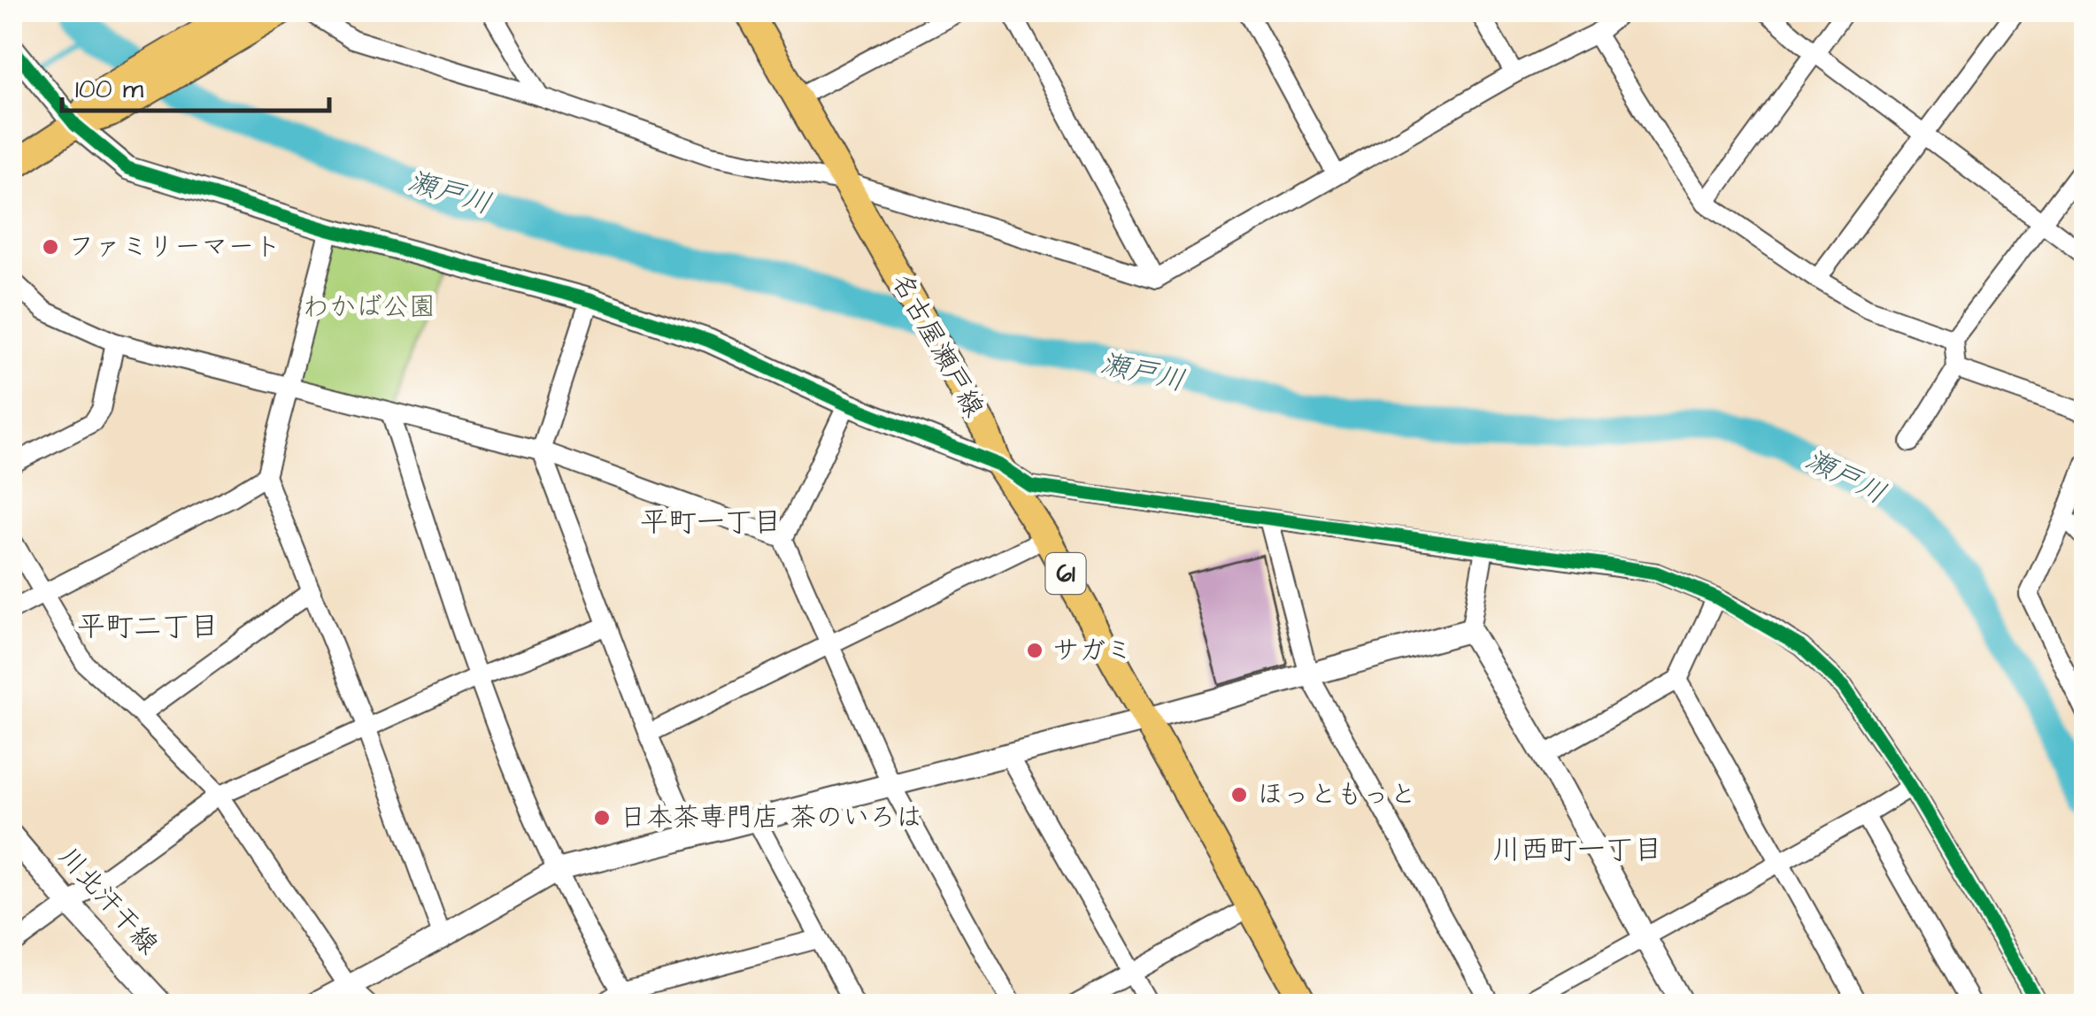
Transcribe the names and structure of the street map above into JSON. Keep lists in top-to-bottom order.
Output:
{
  "streets": {
    "main road": ["名古屋瀬戸線", "61"],
    "street": ["川北汗干線"]
  },
  "districts": ["平町一丁目", "平町二丁目", "川西町一丁目"],
  "water": ["瀬戸川"],
  "parks": ["わかば公園"],
  "places": [
    "ファミリーマート",
    "サガミ",
    "ほっともっと",
    "日本茶専門店 茶のいろは"
  ],
  "scale_bar": "100 m"
}
